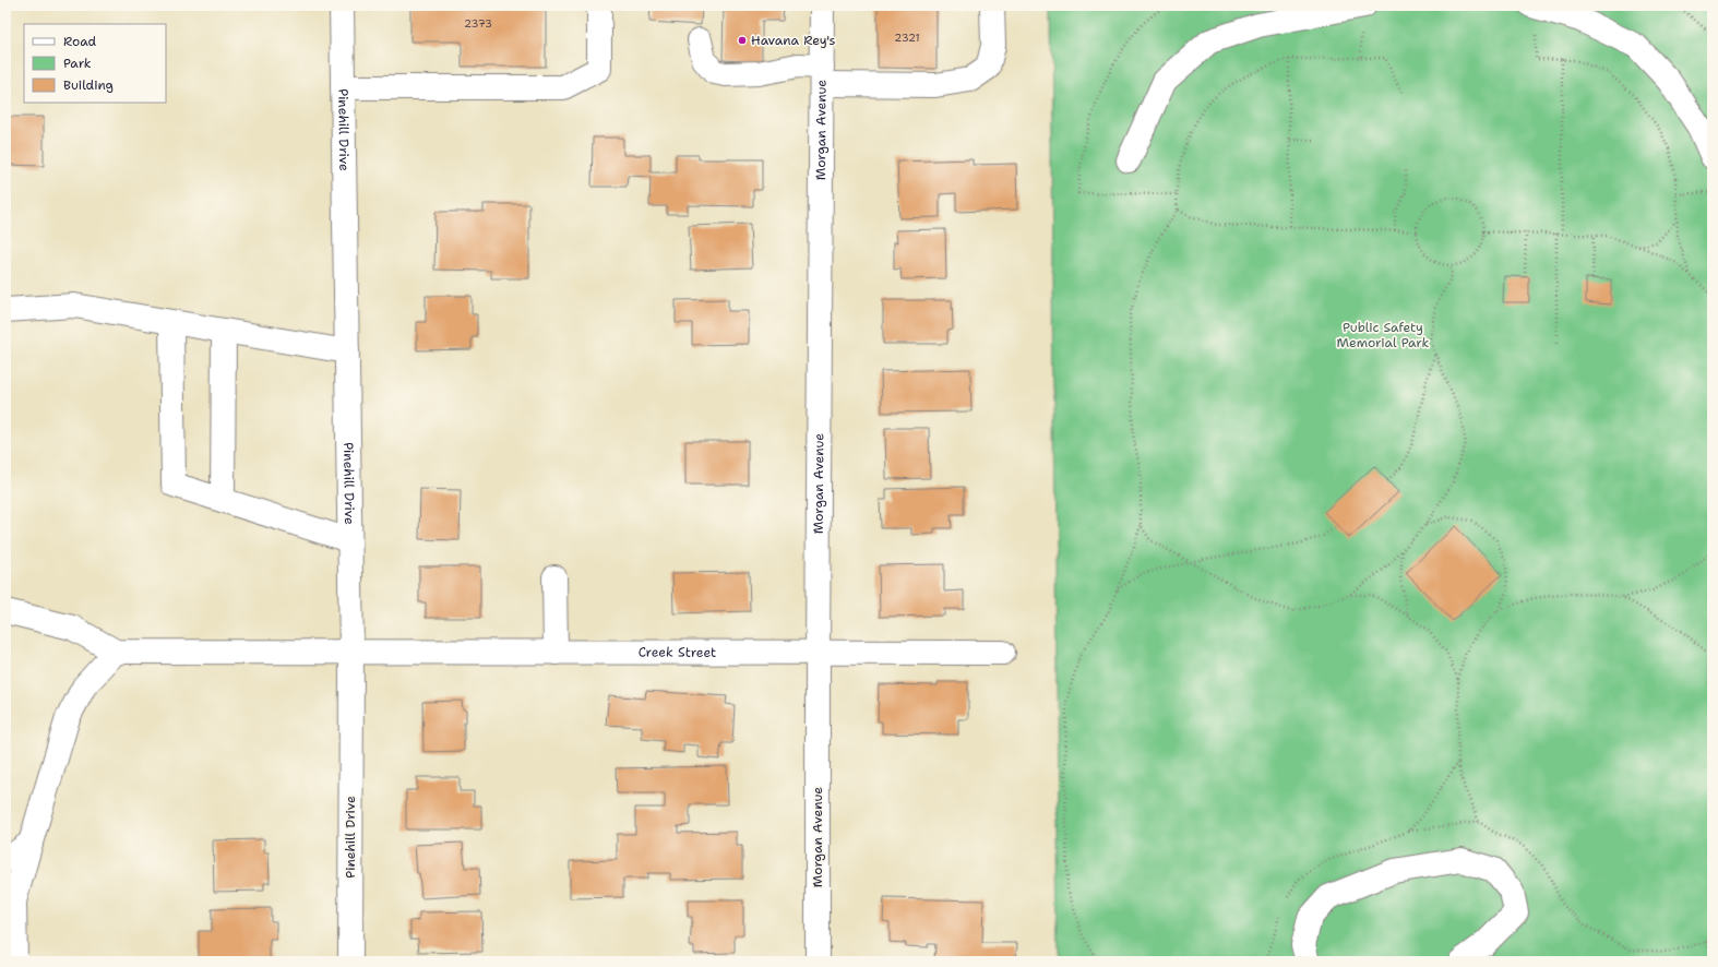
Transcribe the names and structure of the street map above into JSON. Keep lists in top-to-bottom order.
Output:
{
  "streets": {
    "street": ["Pinehill Drive", "Morgan Avenue", "Creek Street"]
  },
  "crossings": [
    ["Pinehill Drive", "Creek Street"],
    ["Morgan Avenue", "Creek Street"]
  ],
  "parks": ["Public Safety Memorial Park"],
  "places": ["Havana Rey's"],
  "house_numbers": ["2373", "2321"],
  "legend": ["Road", "Park", "Building"]
}
